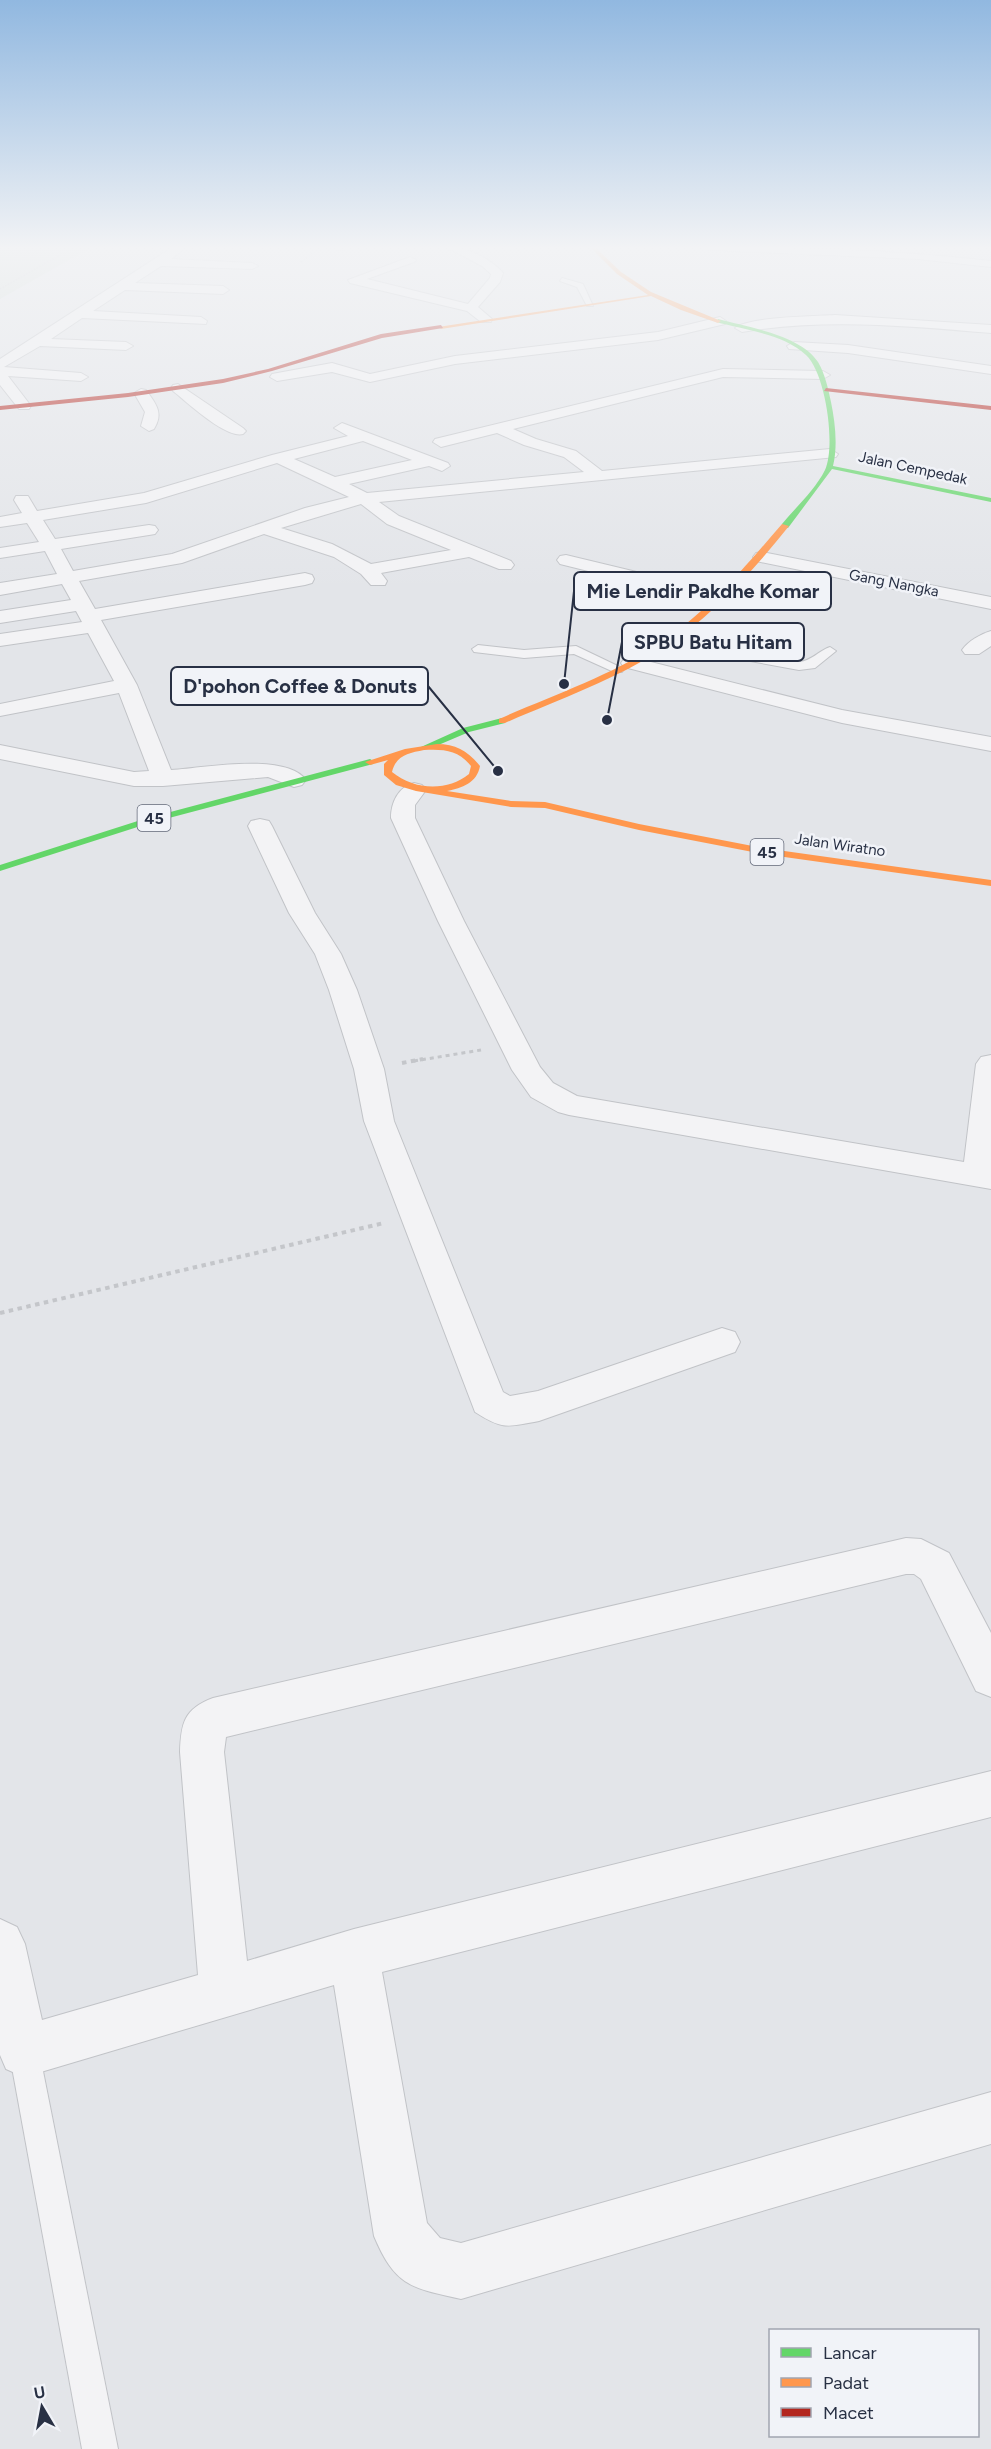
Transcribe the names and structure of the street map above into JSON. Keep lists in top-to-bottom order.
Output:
{
  "streets": {
    "main road": ["Jalan Cempedak", "45", "Jalan Wiratno"],
    "street": ["Gang Nangka"]
  },
  "crossings": [
    ["45", "Jalan Wiratno"]
  ],
  "places": ["Mie Lendir Pakdhe Komar", "SPBU Batu Hitam", "D'pohon Coffee & Donuts"],
  "legend": ["Lancar", "Padat", "Macet"],
  "north": "top"
}
